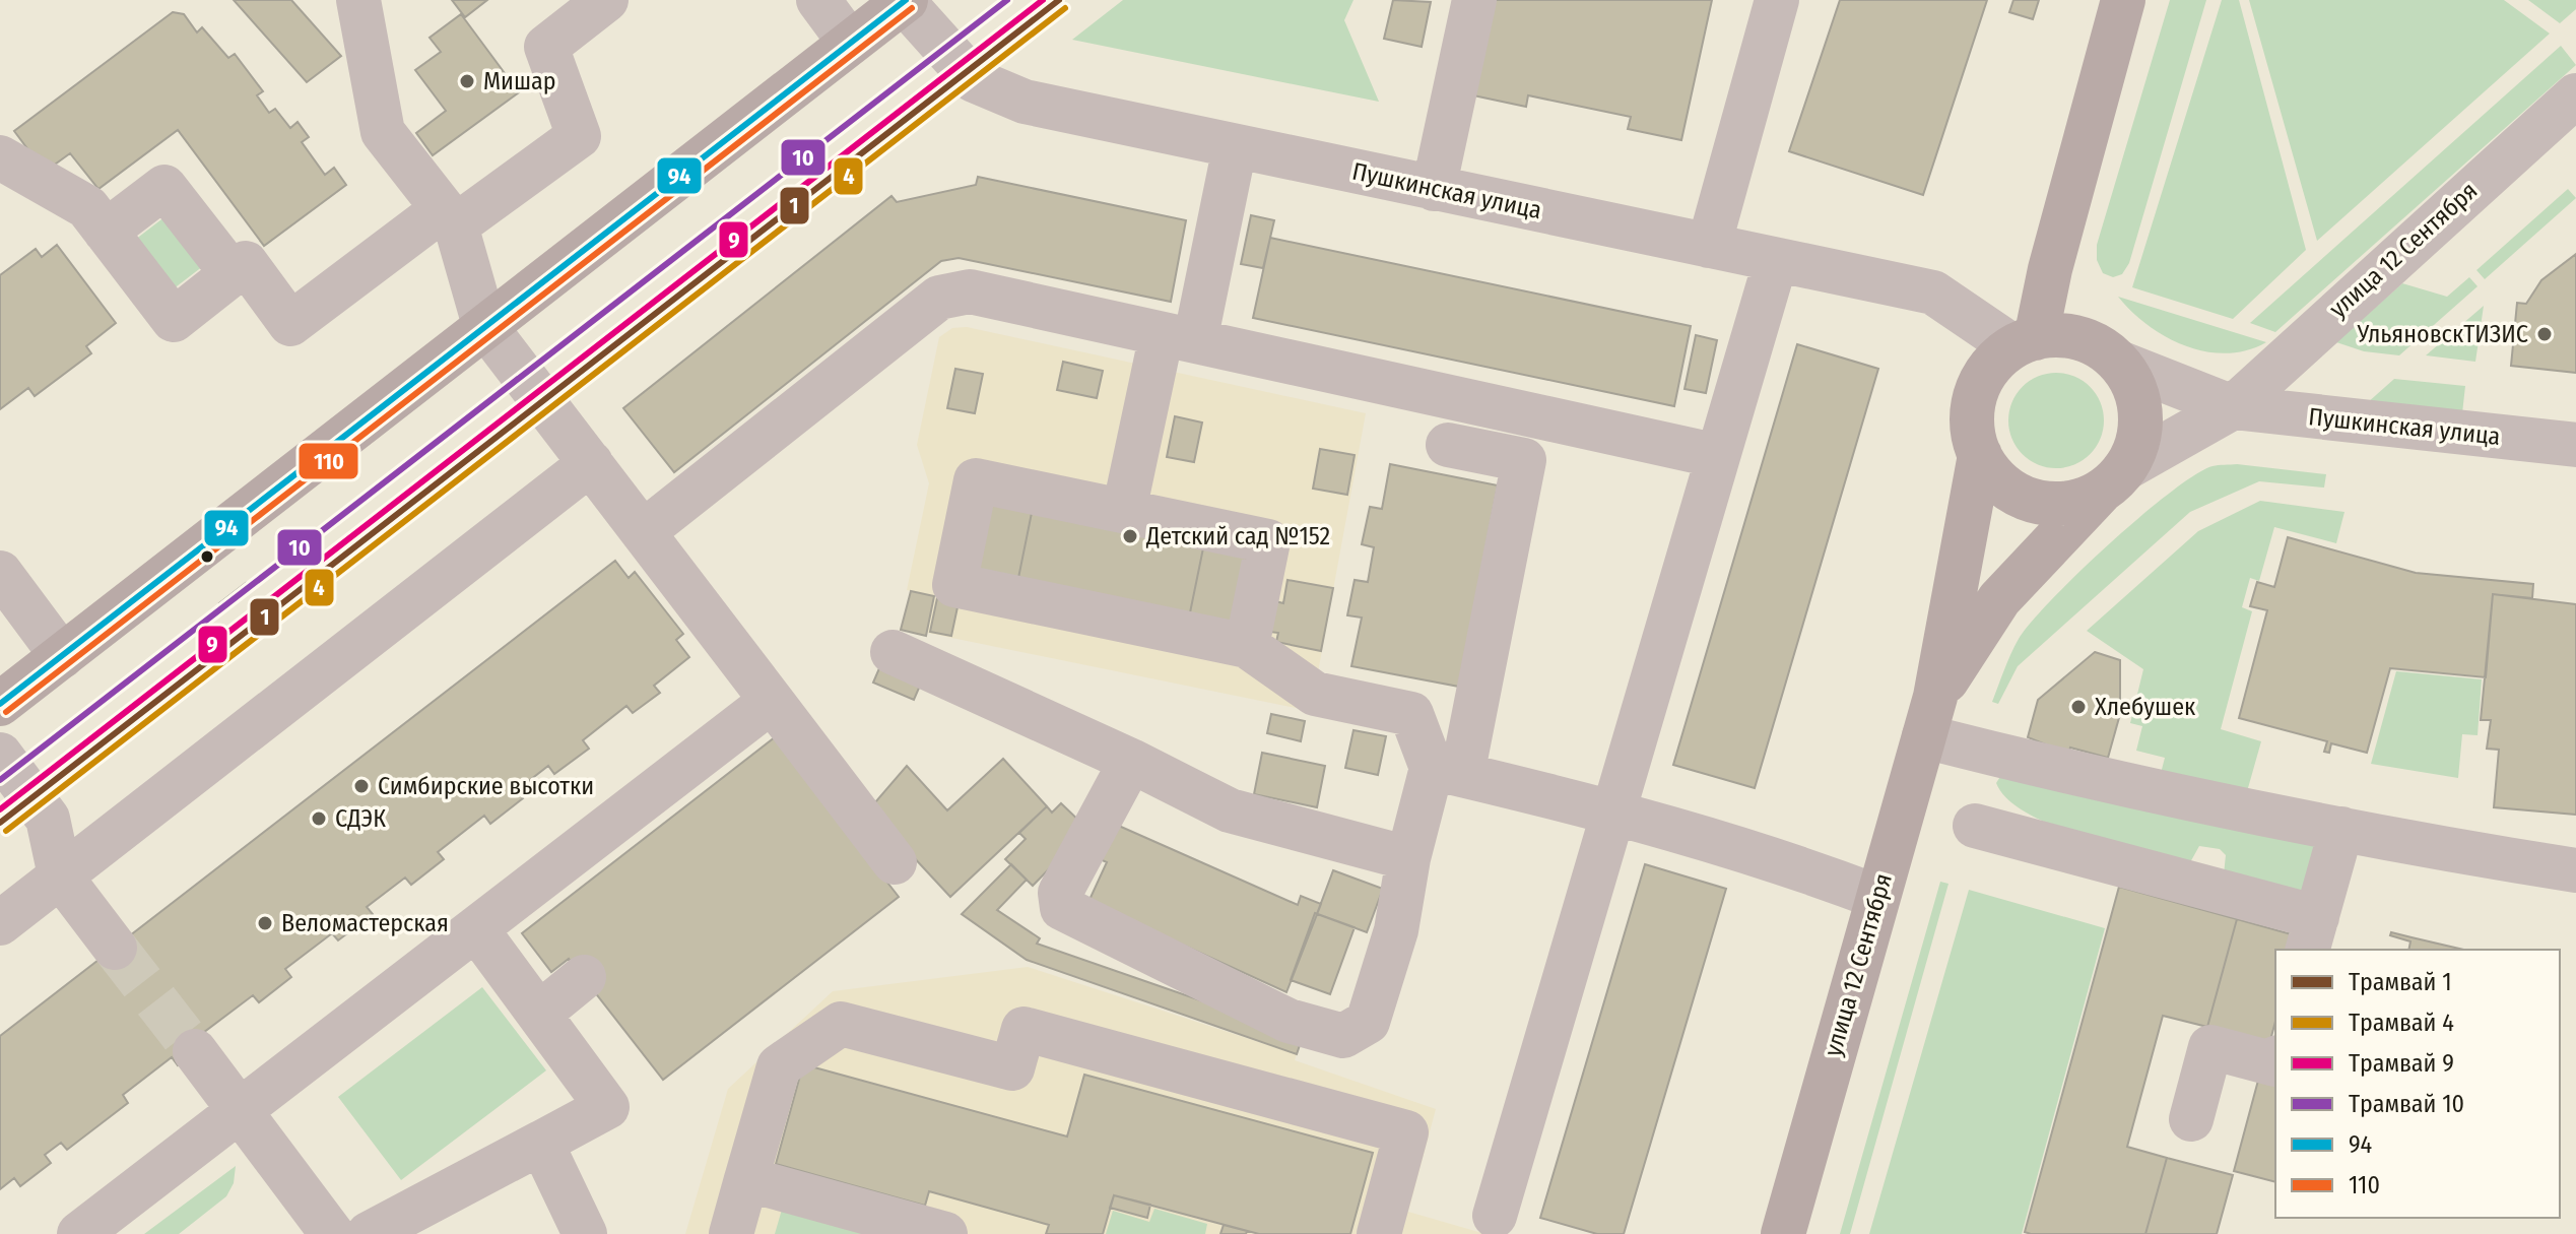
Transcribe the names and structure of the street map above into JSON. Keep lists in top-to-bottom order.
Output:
{
  "streets": {
    "main road": ["улица 12 Сентября"],
    "street": ["Пушкинская улица"]
  },
  "crossings": [
    ["Пушкинская улица", "улица 12 Сентября"]
  ],
  "places": [
    "Мишар",
    "УльяновскТИЗИС",
    "Детский сад №152",
    "Хлебушек",
    "Симбирские высотки",
    "СДЭК",
    "Веломастерская"
  ],
  "lines": [
    "tram line 1",
    "tram line 9",
    "tram line 10",
    "transit line 94",
    "tram line 4",
    "transit line 110"
  ],
  "legend": [
    "Трамвай 1",
    "Трамвай 4",
    "Трамвай 9",
    "Трамвай 10",
    "94",
    "110"
  ]
}
